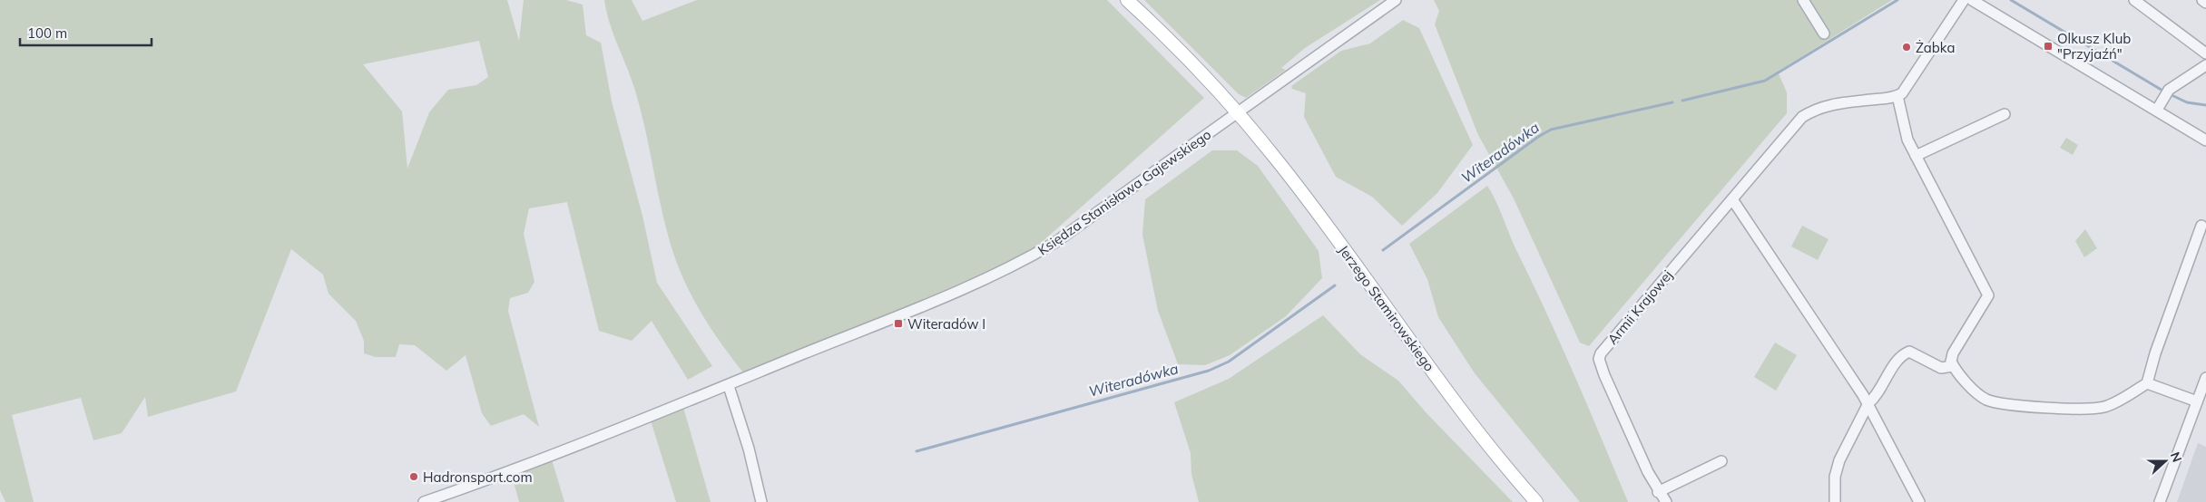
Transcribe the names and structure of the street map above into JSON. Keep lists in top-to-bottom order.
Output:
{
  "streets": {
    "main road": ["Jerzego Stamirowskiego"],
    "street": ["Księdza Stanisława Gajewskiego", "Armii Krajowej"]
  },
  "crossings": [
    ["Księdza Stanisława Gajewskiego", "Jerzego Stamirowskiego"]
  ],
  "water": ["Witeradówka"],
  "places": {
    "transit": ["Olkusz Klub \"Przyjaźń\"", "Witeradów I"],
    "other": ["Żabka", "Hadronsport.com"]
  },
  "scale_bar": "100 m",
  "north": "right"
}
